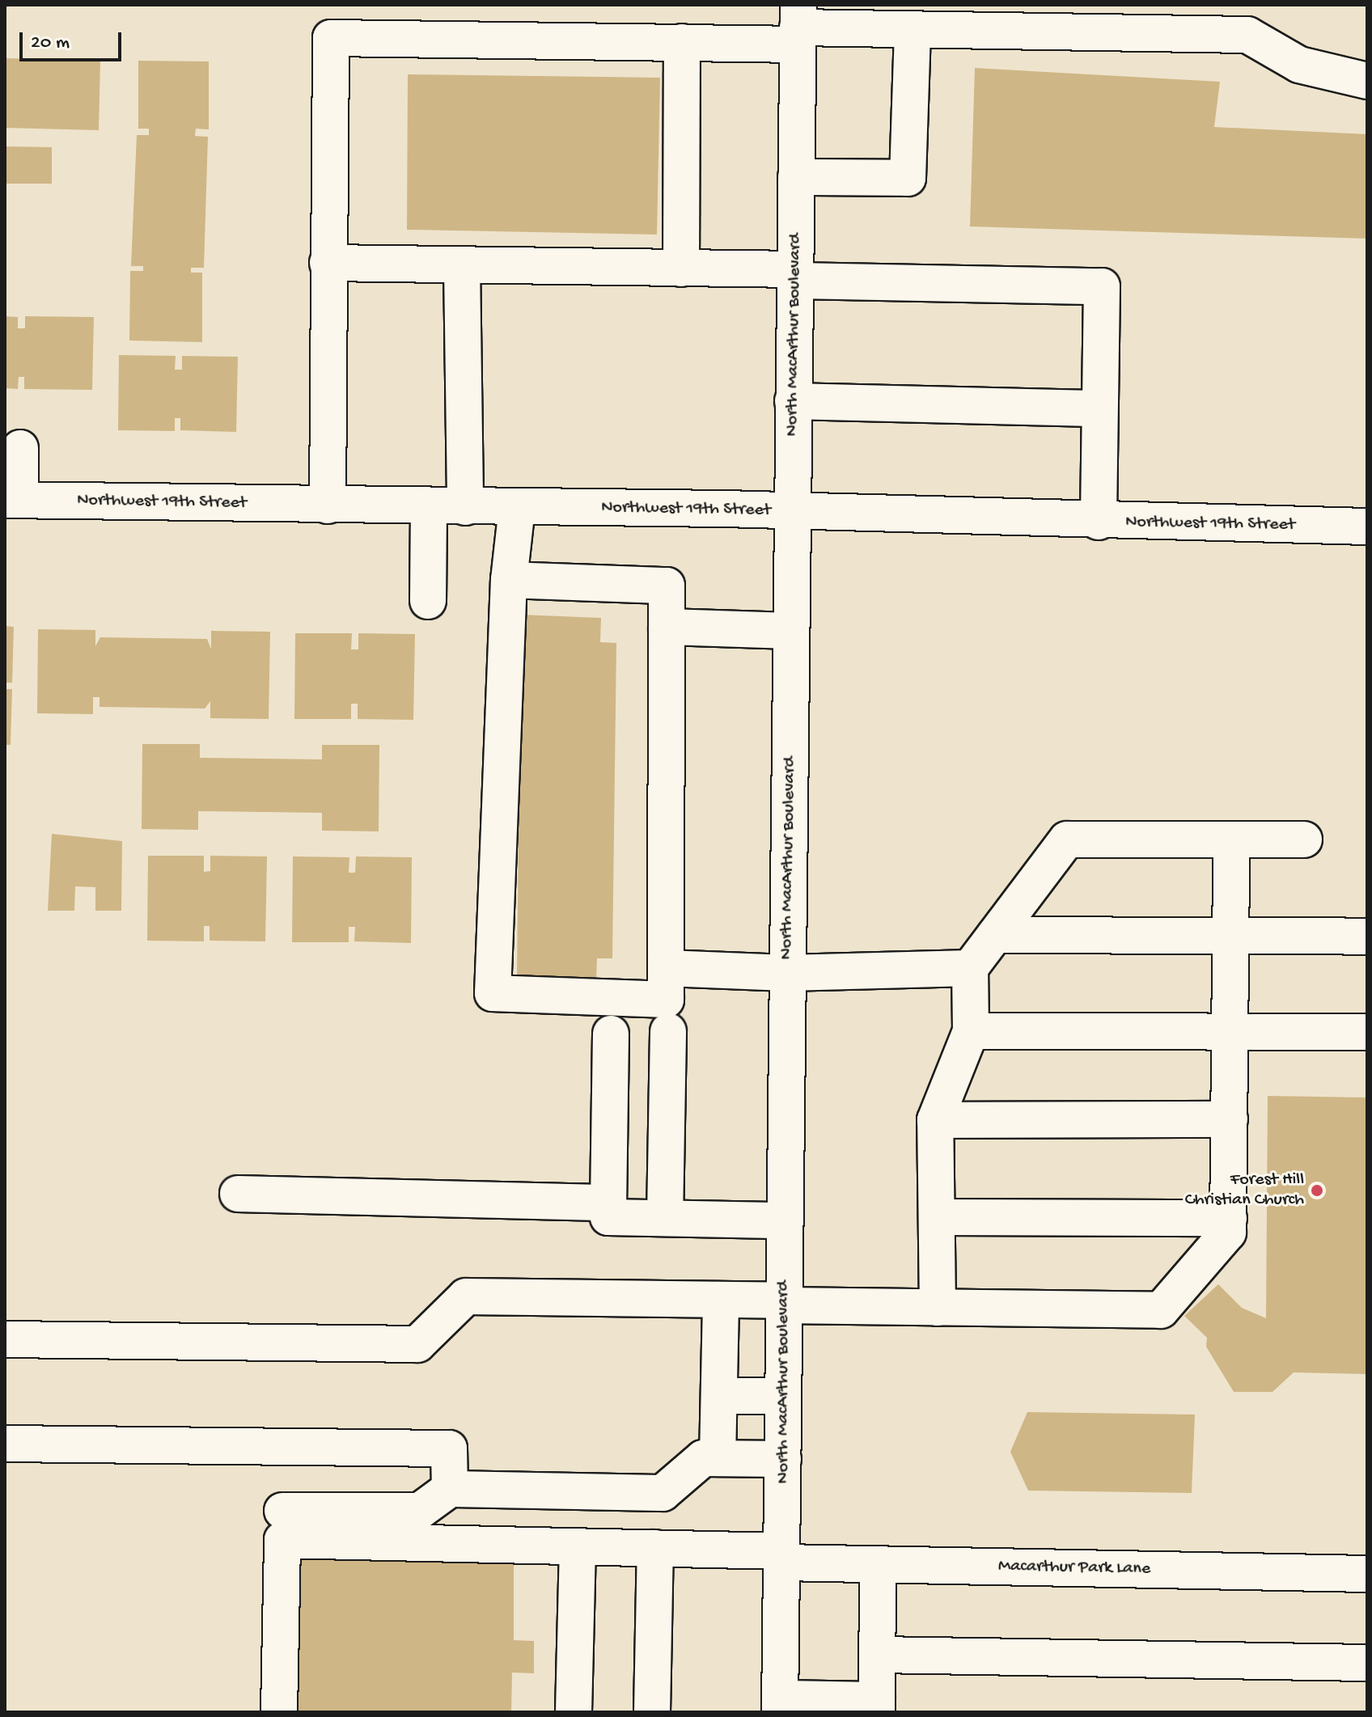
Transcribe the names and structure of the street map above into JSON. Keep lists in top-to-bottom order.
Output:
{
  "streets": {
    "street": ["North MacArthur Boulevard", "Northwest 19th Street", "Macarthur Park Lane"]
  },
  "crossings": [
    ["North MacArthur Boulevard", "Northwest 19th Street"],
    ["North MacArthur Boulevard", "Macarthur Park Lane"]
  ],
  "places": ["Forest Hill Christian Church"],
  "scale_bar": "20 m"
}
